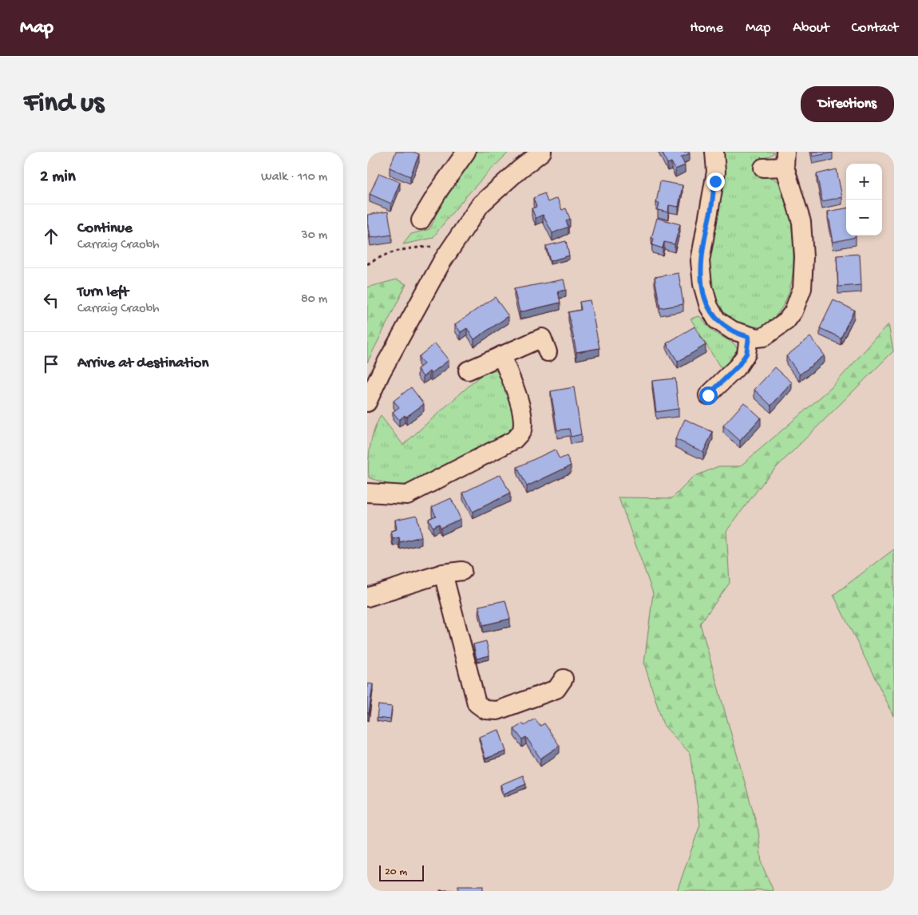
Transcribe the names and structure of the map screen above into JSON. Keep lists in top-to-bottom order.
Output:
{
  "scale_bar": "20 m",
  "page": {
    "header": "Map",
    "nav": [
      "Home",
      "Map",
      "About",
      "Contact"
    ],
    "buttons": "Directions",
    "title": "Find us",
    "heading": ["2 min", "Walk · 110 m"],
    "map_buttons": ["+", "−"],
    "list": [
      ["Continue", "Carraig Craobh", "30 m"],
      ["Turn left", "Carraig Craobh", "80 m"],
      "Arrive at destination"
    ],
    "scale": "20 m"
  }
}
